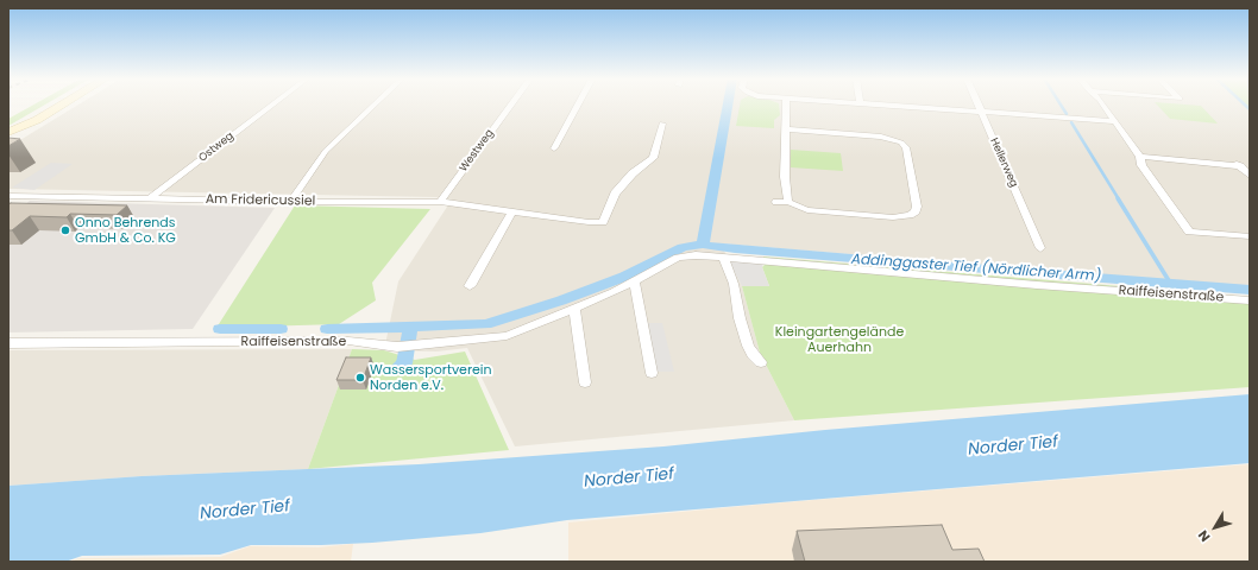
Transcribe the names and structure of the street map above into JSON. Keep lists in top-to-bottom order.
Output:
{
  "streets": {
    "street": [
      "Ostweg",
      "Westweg",
      "Hellerweg",
      "Am Fridericussiel",
      "Raiffeisenstraße"
    ]
  },
  "crossings": [
    ["Ostweg", "Am Fridericussiel"],
    ["Westweg", "Am Fridericussiel"]
  ],
  "water": ["Addinggaster Tief (Nördlicher Arm)", "Norder Tief"],
  "parks": ["Kleingartengelände Auerhahn"],
  "places": ["Onno Behrends GmbH & Co. KG", "Wassersportverein Norden e.V."],
  "north": "bottom left"
}
